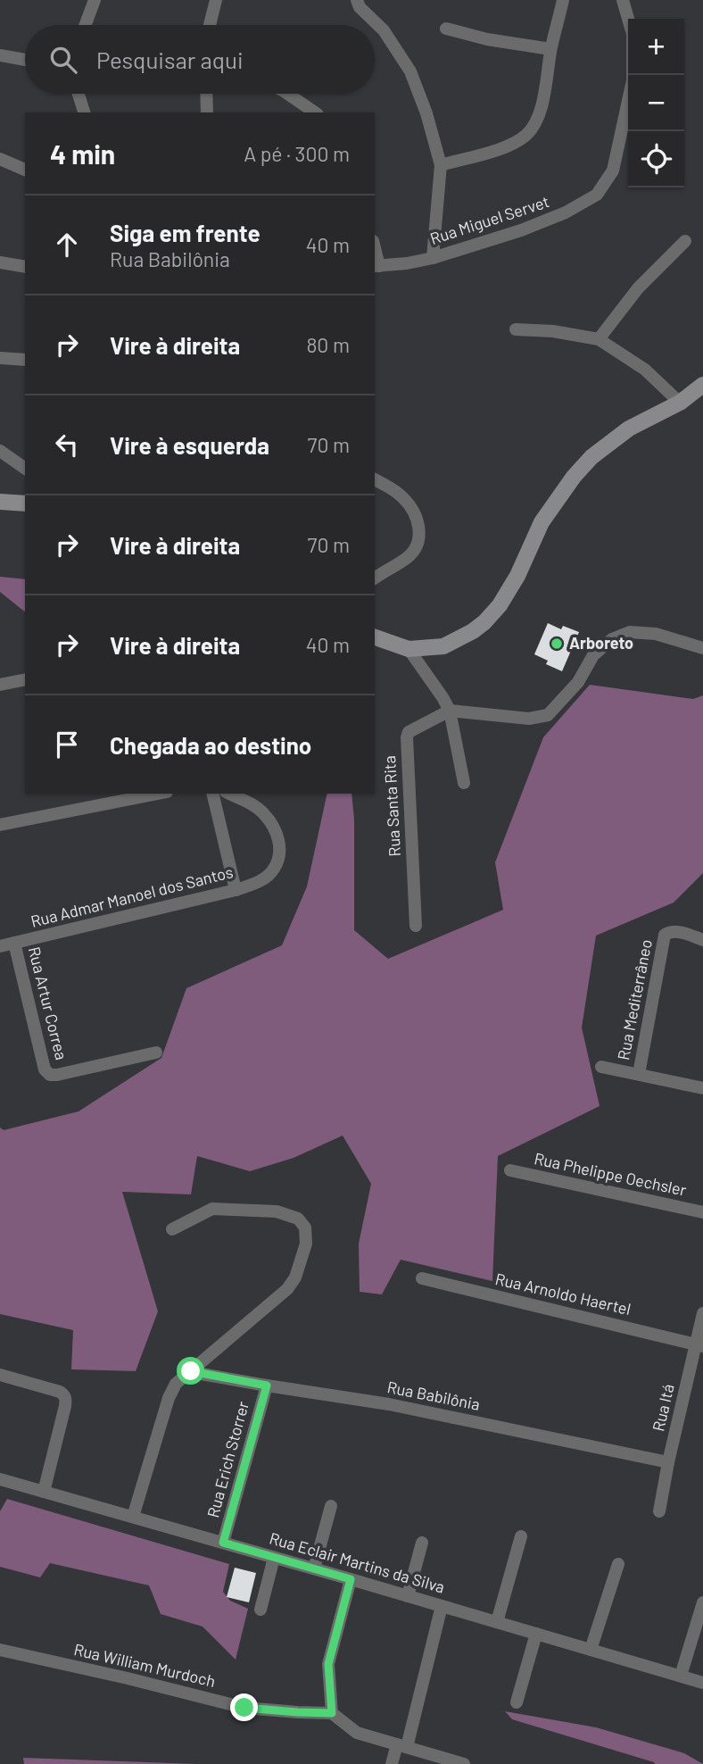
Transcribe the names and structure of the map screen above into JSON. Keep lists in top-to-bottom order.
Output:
{
  "streets": {
    "street": [
      "Rua Miguel Servet",
      "Rua Santa Rita",
      "Rua Admar Manoel dos Santos",
      "Rua Mediterrâneo",
      "Rua Artur Correa",
      "Rua Phelippe Oechsler",
      "Rua Arnoldo Haertel",
      "Rua Babilônia",
      "Rua Itá",
      "Rua Erich Storrer",
      "Rua Eclair Martins da Silva",
      "Rua William Murdoch"
    ]
  },
  "crossings": [
    ["Rua Admar Manoel dos Santos", "Rua Artur Correa"],
    ["Rua Arnoldo Haertel", "Rua Itá"],
    ["Rua Babilônia", "Rua Itá"],
    ["Rua Babilônia", "Rua Erich Storrer"],
    ["Rua Erich Storrer", "Rua Eclair Martins da Silva"]
  ],
  "places": ["Arboreto"],
  "page": {
    "map_buttons": ["+", "−"],
    "search": "Pesquisar aqui",
    "heading": ["4 min", "A pé · 300 m"],
    "list": [
      ["Siga em frente", "Rua Babilônia", "40 m"],
      ["Vire à direita", "80 m"],
      ["Vire à esquerda", "70 m"],
      ["Vire à direita", "70 m"],
      ["Vire à direita", "40 m"],
      "Chegada ao destino"
    ]
  }
}
